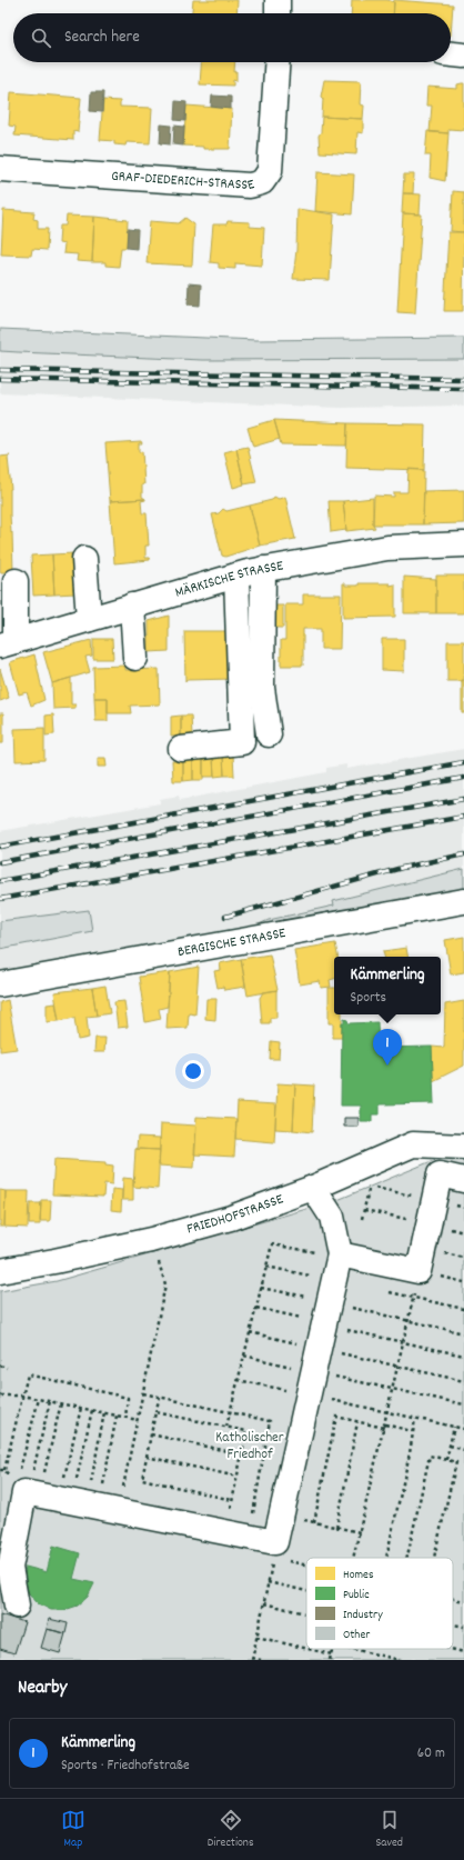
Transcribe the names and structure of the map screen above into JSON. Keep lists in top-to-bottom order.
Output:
{
  "streets": {
    "street": [
      "GRAF-DIEDERICH-STRASSE",
      "MÄRKISCHE STRASSE",
      "BERGISCHE STRASSE",
      "FRIEDHOFSTRASSE"
    ]
  },
  "parks": ["Katholischer Friedhof"],
  "legend": [
    "Homes",
    "Public",
    "Industry",
    "Other"
  ],
  "page": {
    "search": "Search here",
    "popup": ["Kämmerling", "Sports"],
    "pins": "1",
    "heading": "Nearby",
    "list": [
      {
        "mark": "1",
        "name": "Kämmerling",
        "note": "Sports · Friedhofstraße",
        "value": "60 m"
      }
    ],
    "nav": ["Map", "Directions", "Saved"]
  }
}
